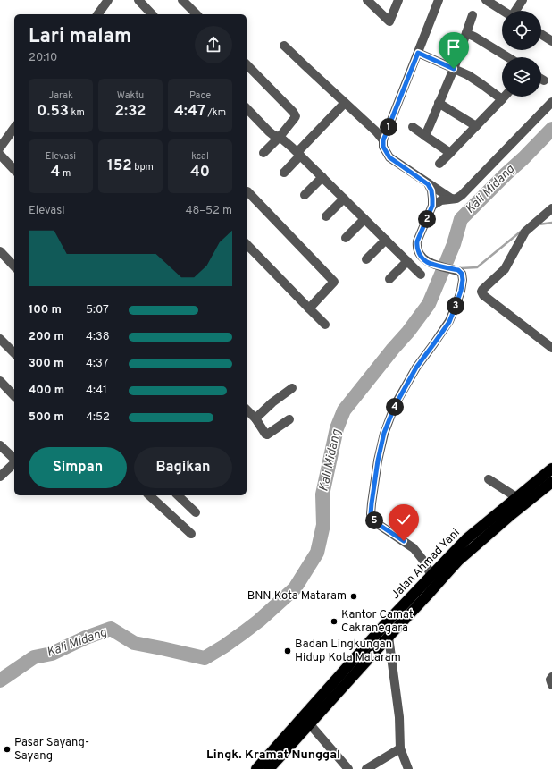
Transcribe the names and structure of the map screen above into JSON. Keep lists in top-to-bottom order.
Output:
{
  "streets": {
    "highway": ["Jalan Ahmad Yani"]
  },
  "districts": ["Lingk. Kramat Nunggal"],
  "water": ["Kali Midang"],
  "places": [
    "BNN Kota Mataram",
    "Kantor Camat Cakranegara",
    "Badan Lingkungan Hidup Kota Mataram",
    "Pasar Sayang- Sayang"
  ],
  "page": {
    "heading": ["Lari malam", "20:10"],
    "stats": [
      ["Jarak", "0.53 km"],
      ["Waktu", "2:32"],
      ["Pace", "4:47 /km"],
      ["Elevasi", "4 m"],
      ["152 bpm"],
      ["kcal", "40"]
    ],
    "pins": [
      "1",
      "2",
      "3",
      "4",
      "5"
    ],
    "chart": ["Elevasi", "48–52 m"],
    "list": [
      {
        "name": "100 m",
        "note": "5:07"
      },
      {
        "name": "200 m",
        "note": "4:38"
      },
      {
        "name": "300 m",
        "note": "4:37"
      },
      {
        "name": "400 m",
        "note": "4:41"
      },
      {
        "name": "500 m",
        "note": "4:52"
      }
    ],
    "buttons": ["Simpan", "Bagikan"]
  }
}
